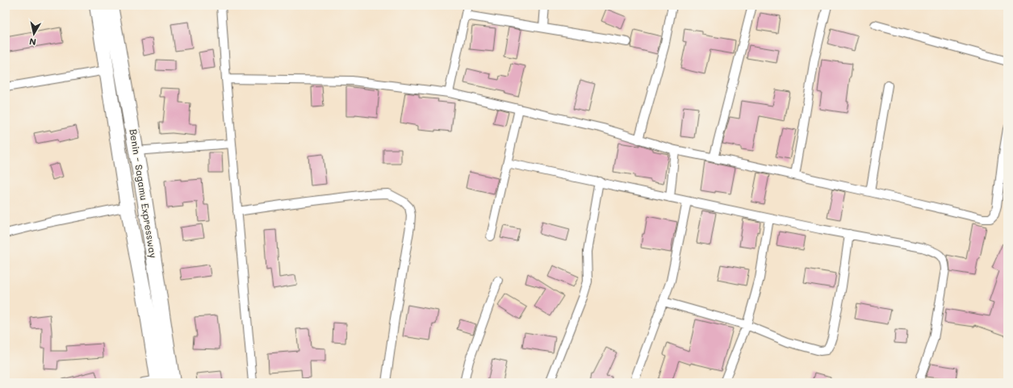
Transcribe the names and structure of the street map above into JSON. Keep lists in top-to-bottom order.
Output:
{
  "streets": {
    "highway": ["Benin - Sagamu Expressway"]
  },
  "north": "bottom"
}
